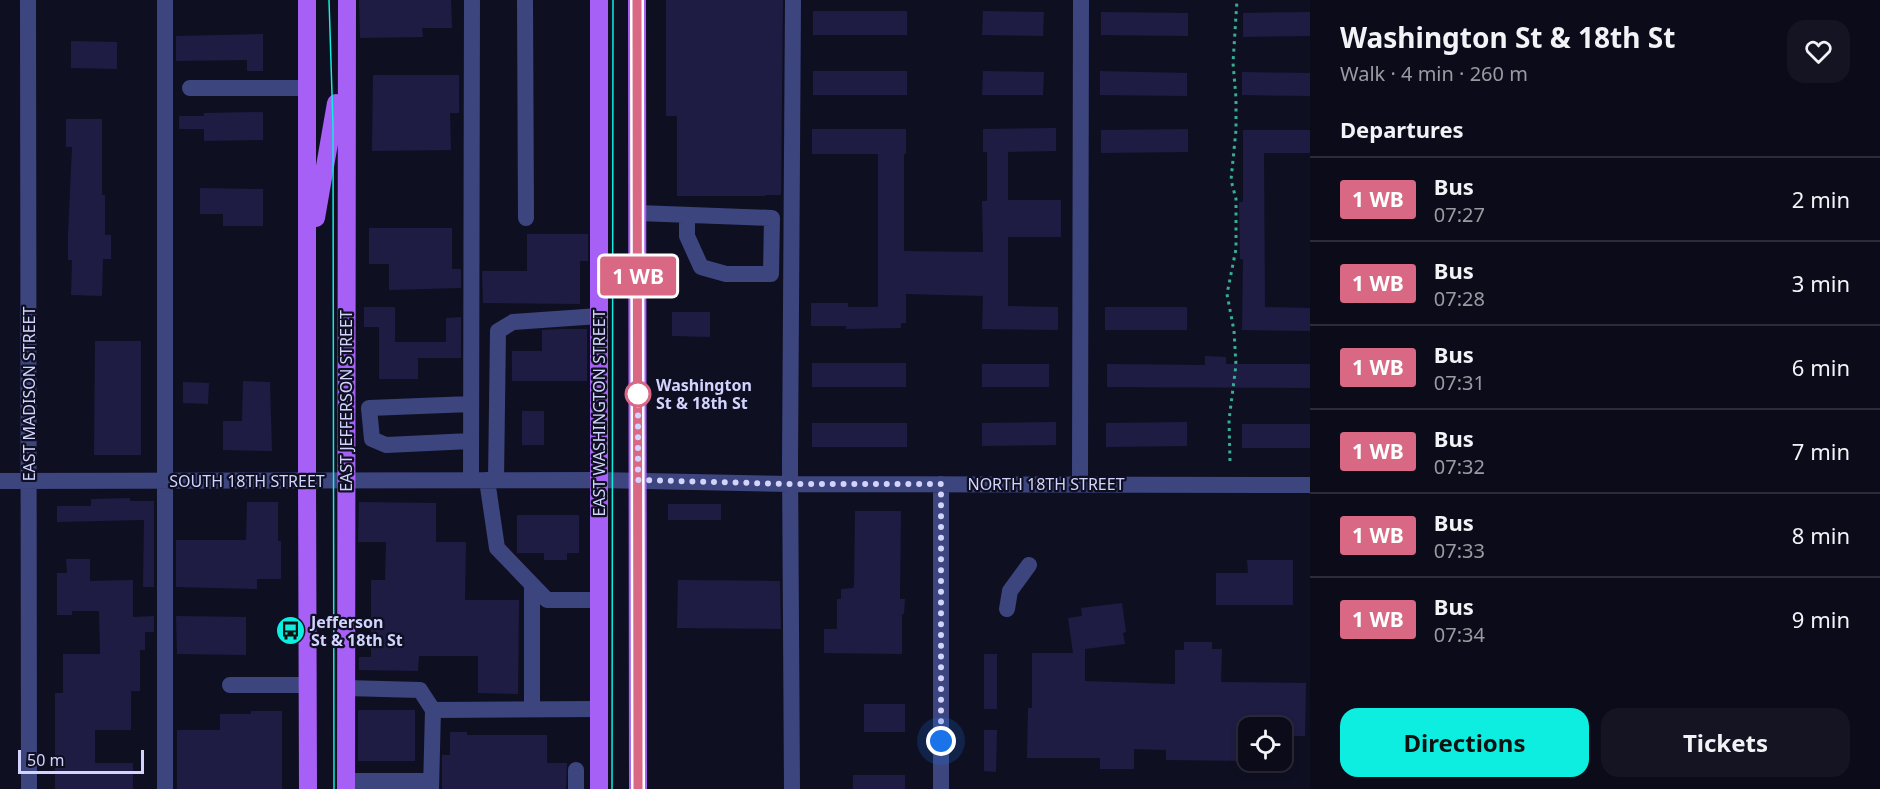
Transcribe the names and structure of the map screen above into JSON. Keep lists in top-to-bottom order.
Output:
{
  "streets": {
    "main road": ["EAST JEFFERSON STREET", "EAST WASHINGTON STREET"],
    "street": ["EAST MADISON STREET", "SOUTH 18TH STREET", "NORTH 18TH STREET"]
  },
  "crossings": [
    ["EAST MADISON STREET", "SOUTH 18TH STREET"],
    ["EAST JEFFERSON STREET", "SOUTH 18TH STREET"],
    ["EAST WASHINGTON STREET", "SOUTH 18TH STREET"],
    ["SOUTH 18TH STREET", "NORTH 18TH STREET"]
  ],
  "places": {
    "other": ["Washington St & 18th St"],
    "bus stop": ["Jefferson St & 18th St"]
  },
  "scale_bar": "50 m",
  "page": {
    "on_map": "1 WB",
    "heading": [
      ["Washington St & 18th St", "Walk · 4 min · 260 m"],
      "Departures"
    ],
    "list": [
      {
        "mark": "1 WB",
        "name": "Bus",
        "note": "07:27",
        "value": "2 min"
      },
      {
        "mark": "1 WB",
        "name": "Bus",
        "note": "07:28",
        "value": "3 min"
      },
      {
        "mark": "1 WB",
        "name": "Bus",
        "note": "07:31",
        "value": "6 min"
      },
      {
        "mark": "1 WB",
        "name": "Bus",
        "note": "07:32",
        "value": "7 min"
      },
      {
        "mark": "1 WB",
        "name": "Bus",
        "note": "07:33",
        "value": "8 min"
      },
      {
        "mark": "1 WB",
        "name": "Bus",
        "note": "07:34",
        "value": "9 min"
      }
    ],
    "buttons": ["Directions", "Tickets"],
    "scale": "50 m"
  }
}
